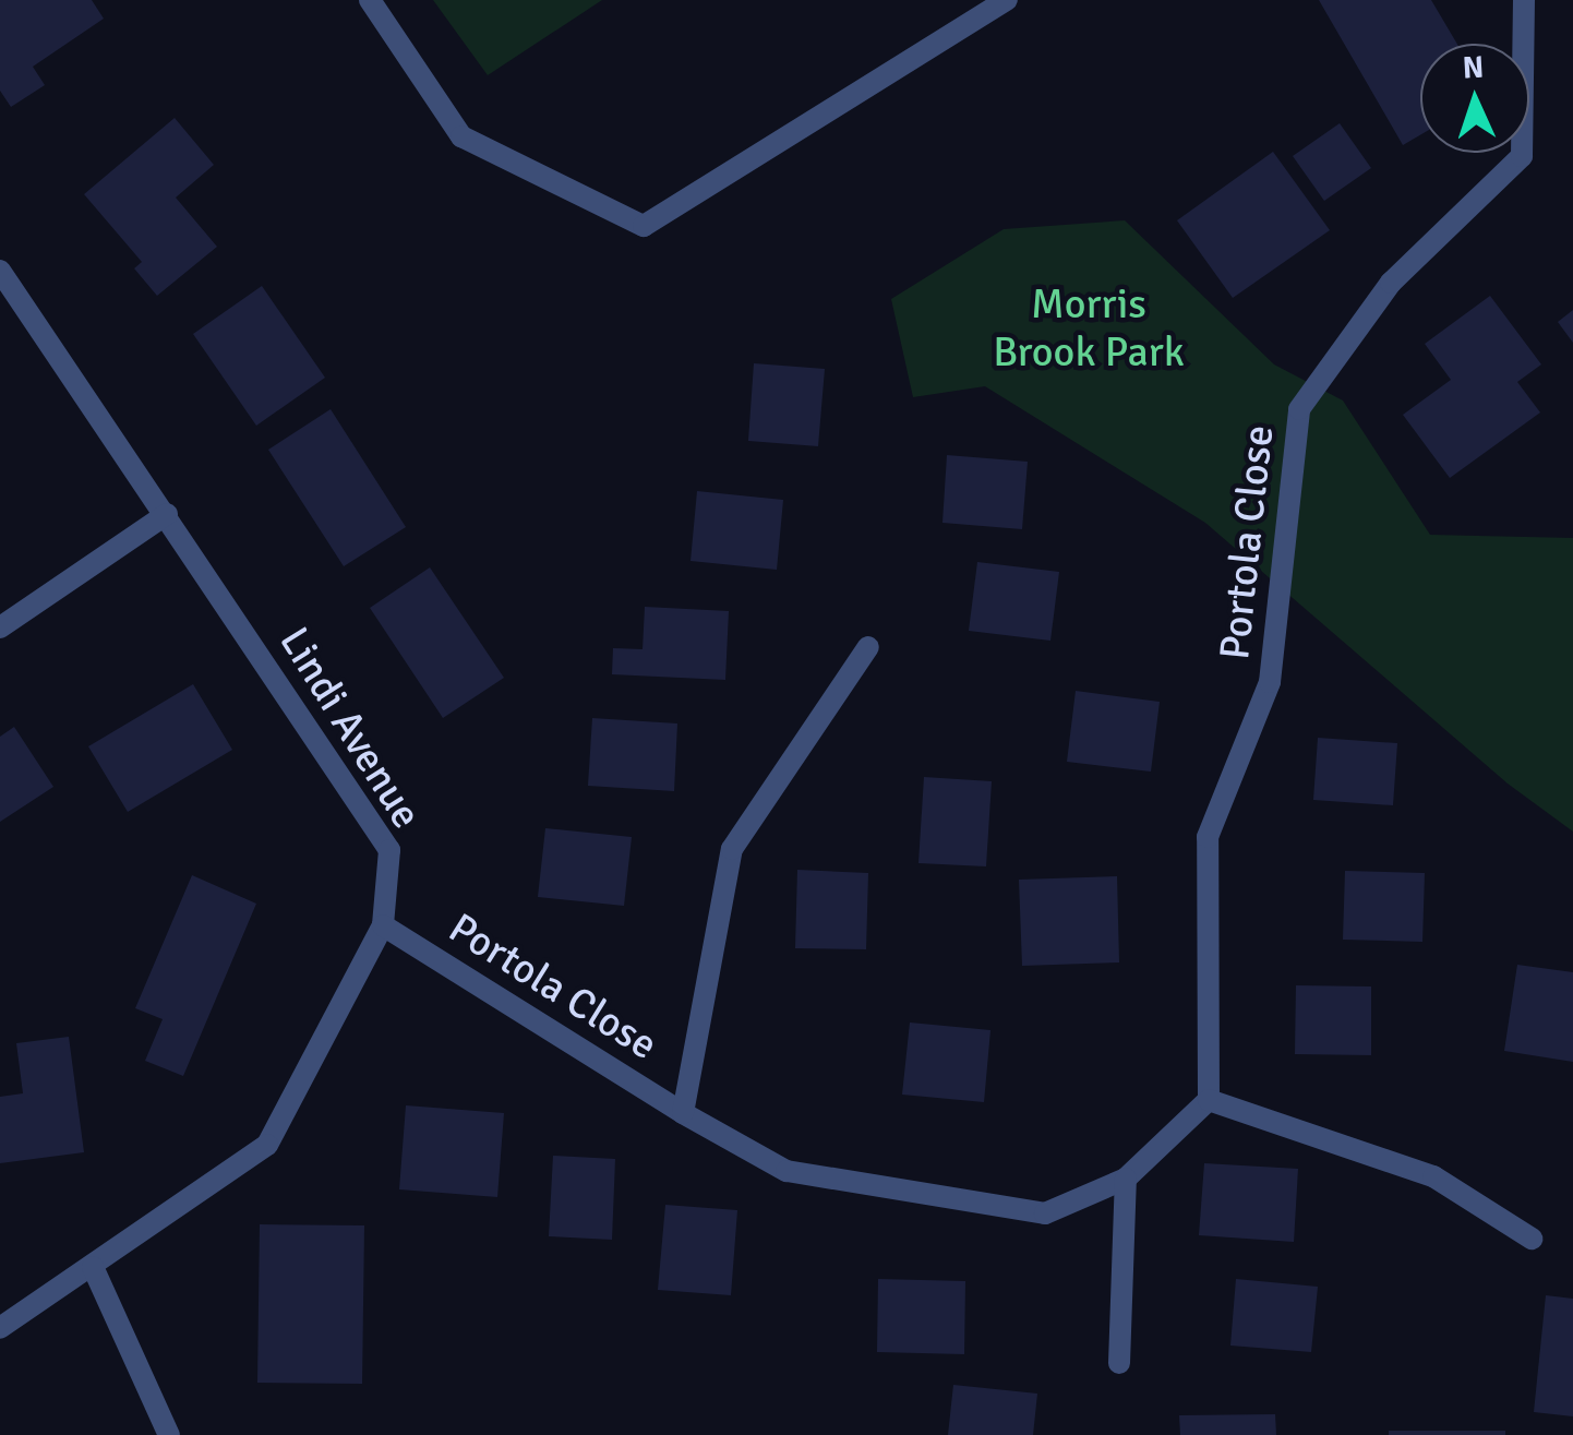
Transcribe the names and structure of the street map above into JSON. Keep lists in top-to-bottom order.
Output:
{
  "streets": {
    "street": ["Portola Close", "Lindi Avenue"]
  },
  "crossings": [
    ["Portola Close", "Lindi Avenue"]
  ],
  "parks": ["Morris Brook Park"],
  "north": "top"
}
